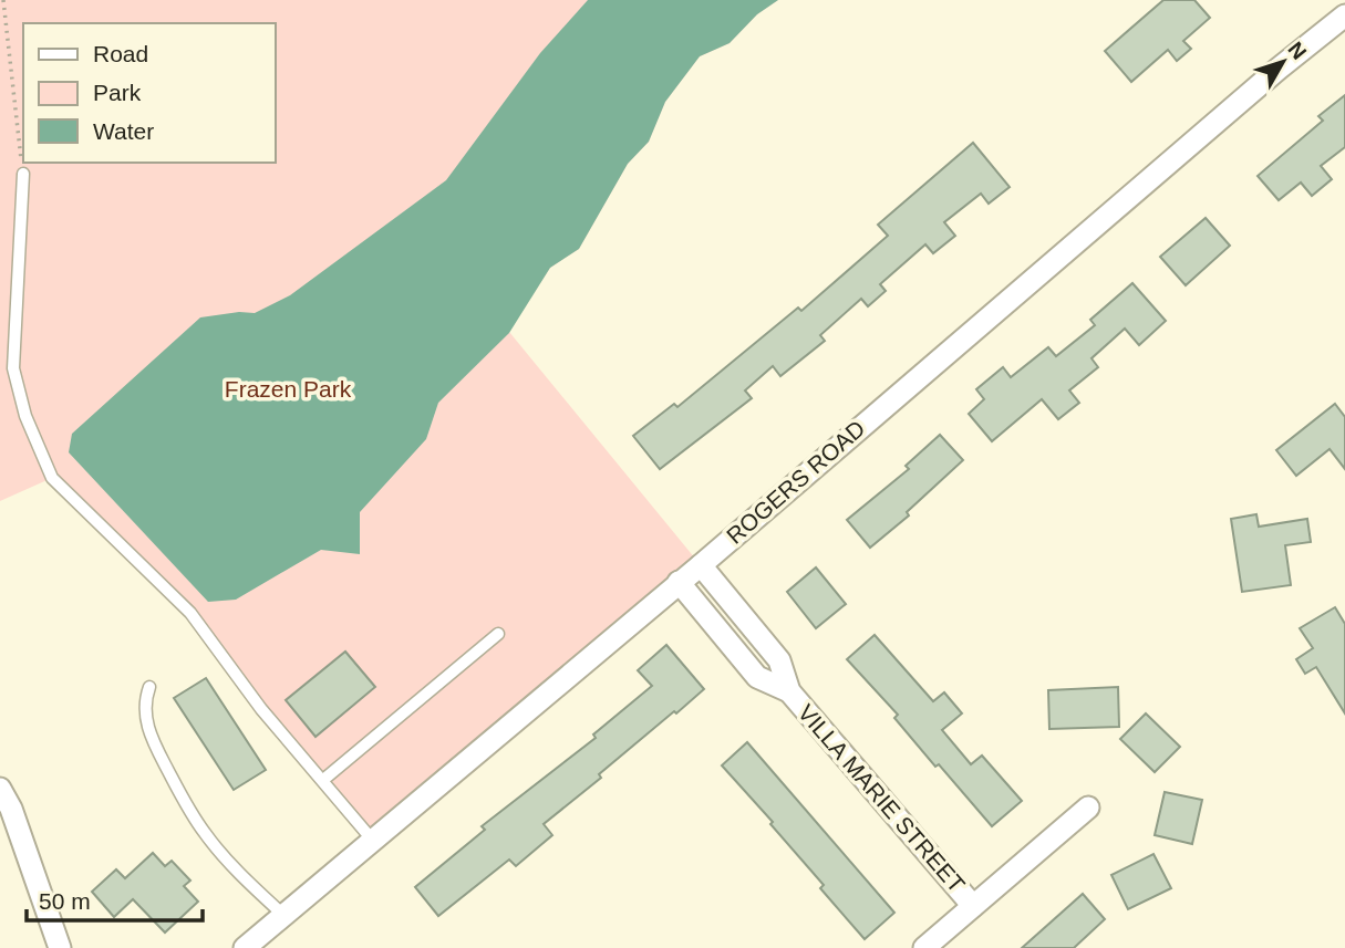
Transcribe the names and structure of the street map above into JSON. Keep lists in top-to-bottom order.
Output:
{
  "streets": {
    "street": ["ROGERS ROAD", "VILLA MARIE STREET"]
  },
  "crossings": [
    ["ROGERS ROAD", "VILLA MARIE STREET"]
  ],
  "parks": ["Frazen Park"],
  "legend": ["Road", "Park", "Water"],
  "scale_bar": "50 m",
  "north": "top right"
}
